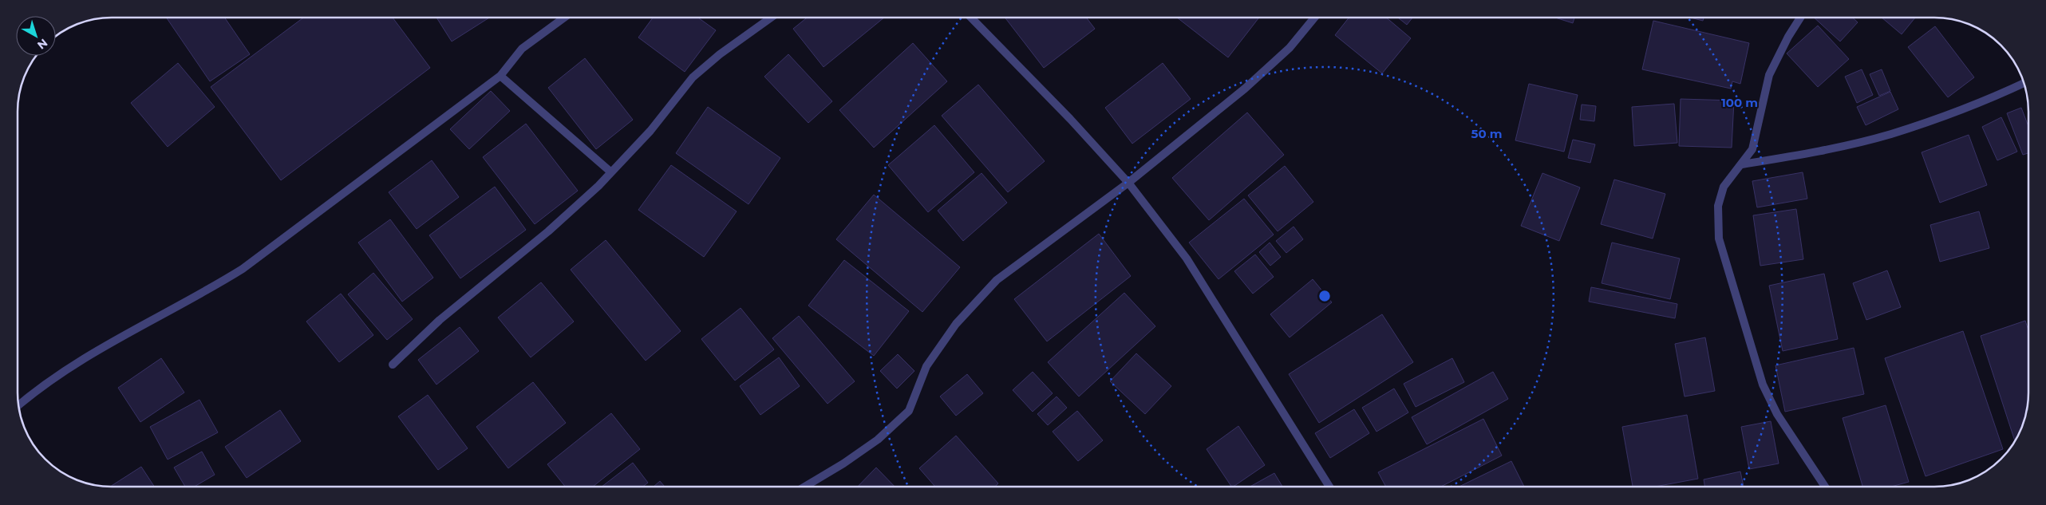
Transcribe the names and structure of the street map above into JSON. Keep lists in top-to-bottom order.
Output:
{
  "north": "bottom right",
  "rings": ["100 m", "50 m"]
}
